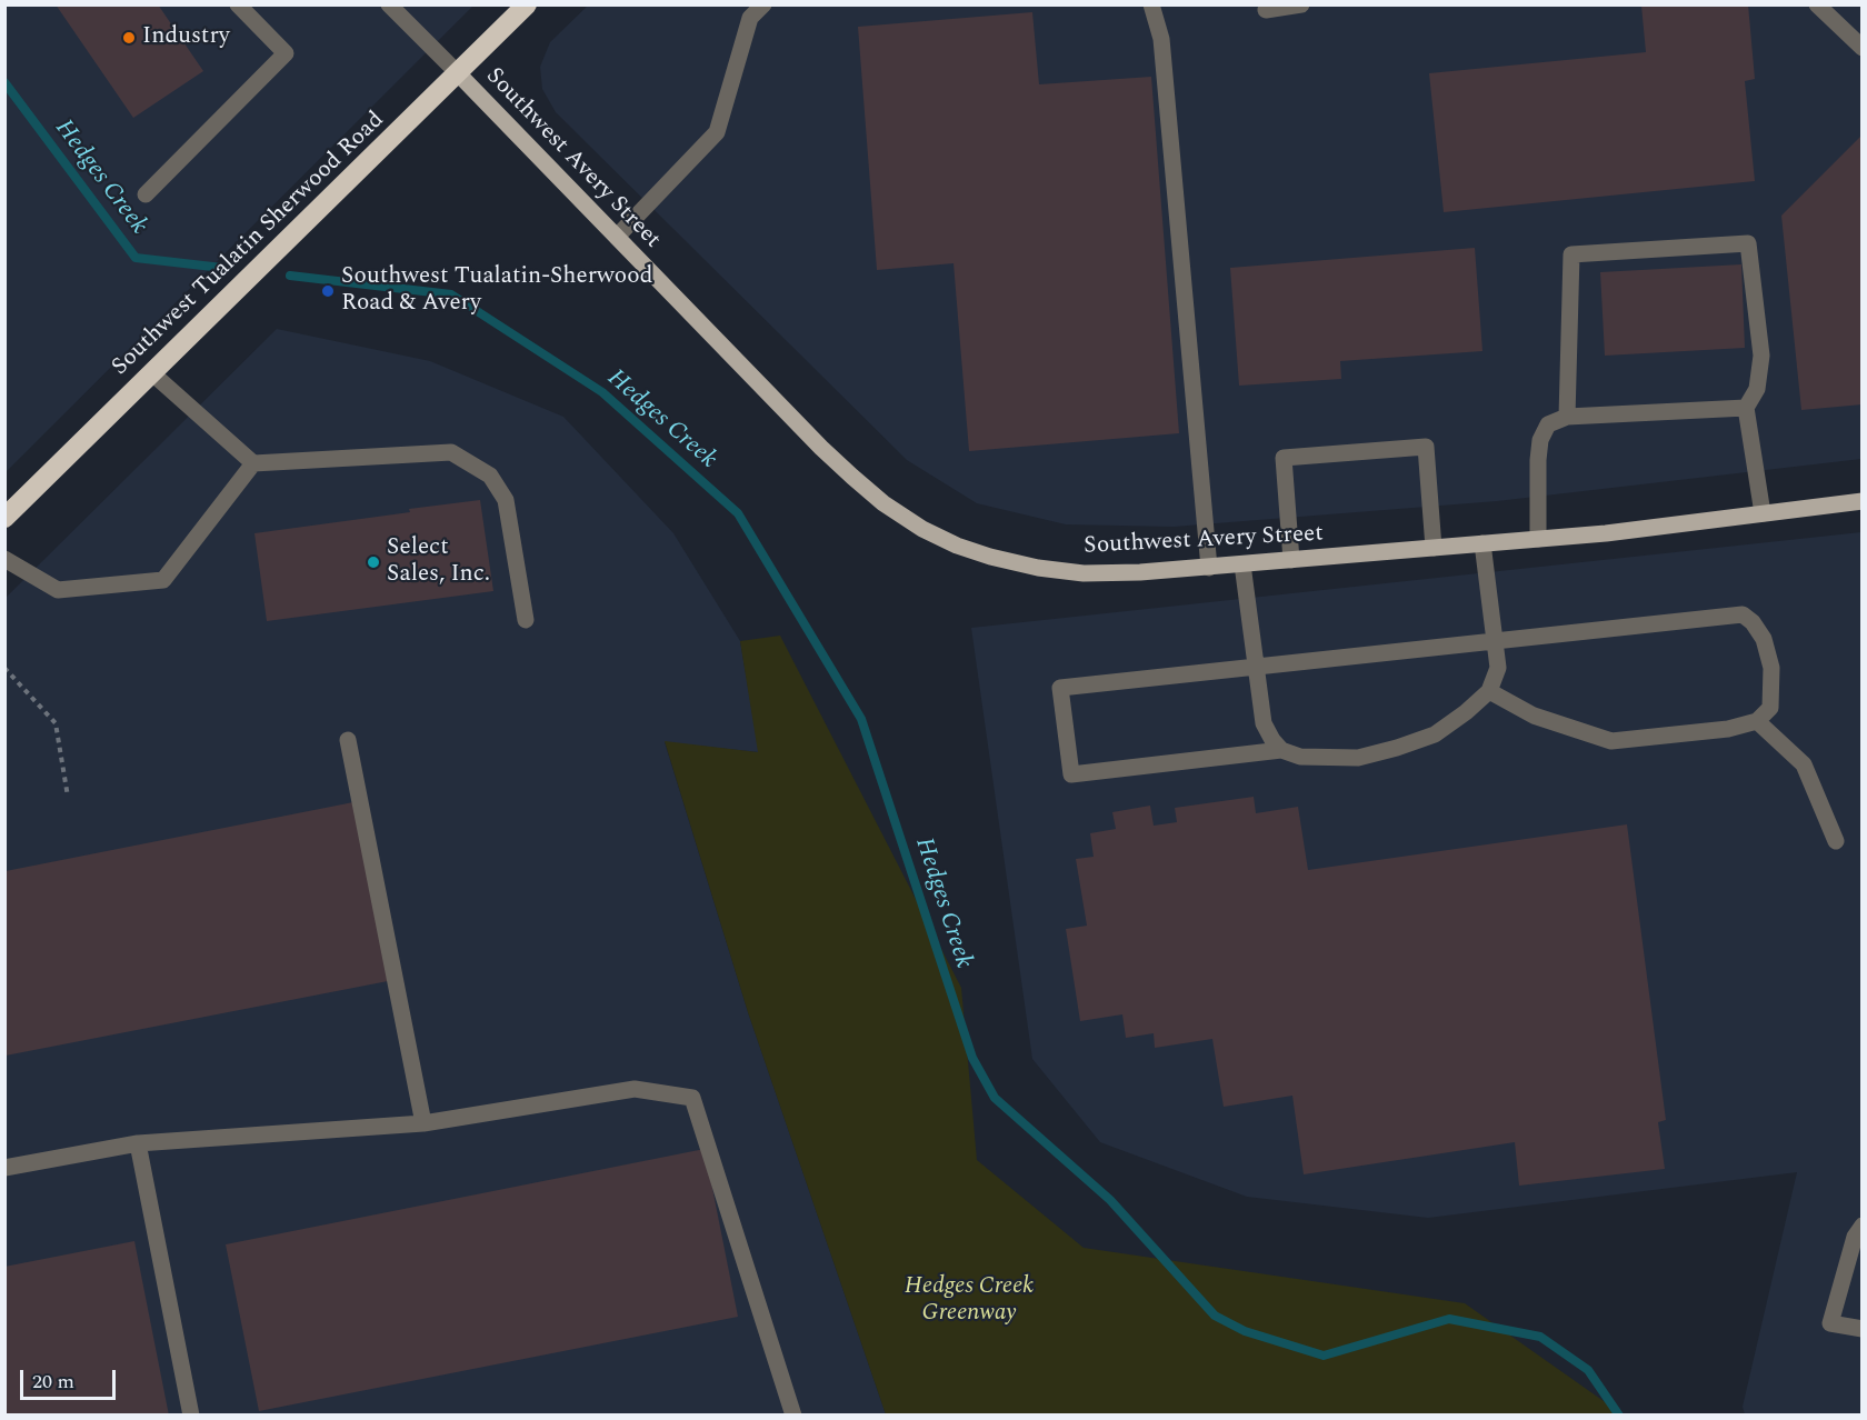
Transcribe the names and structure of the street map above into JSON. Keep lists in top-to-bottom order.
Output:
{
  "streets": {
    "highway": ["Southwest Tualatin Sherwood Road"],
    "main road": ["Southwest Avery Street"]
  },
  "crossings": [
    ["Southwest Avery Street", "Southwest Tualatin Sherwood Road"]
  ],
  "water": ["Hedges Creek"],
  "parks": ["Hedges Creek Greenway"],
  "places": ["Industry", "Southwest Tualatin-Sherwood Road & Avery", "Select Sales, Inc."],
  "scale_bar": "20 m"
}
